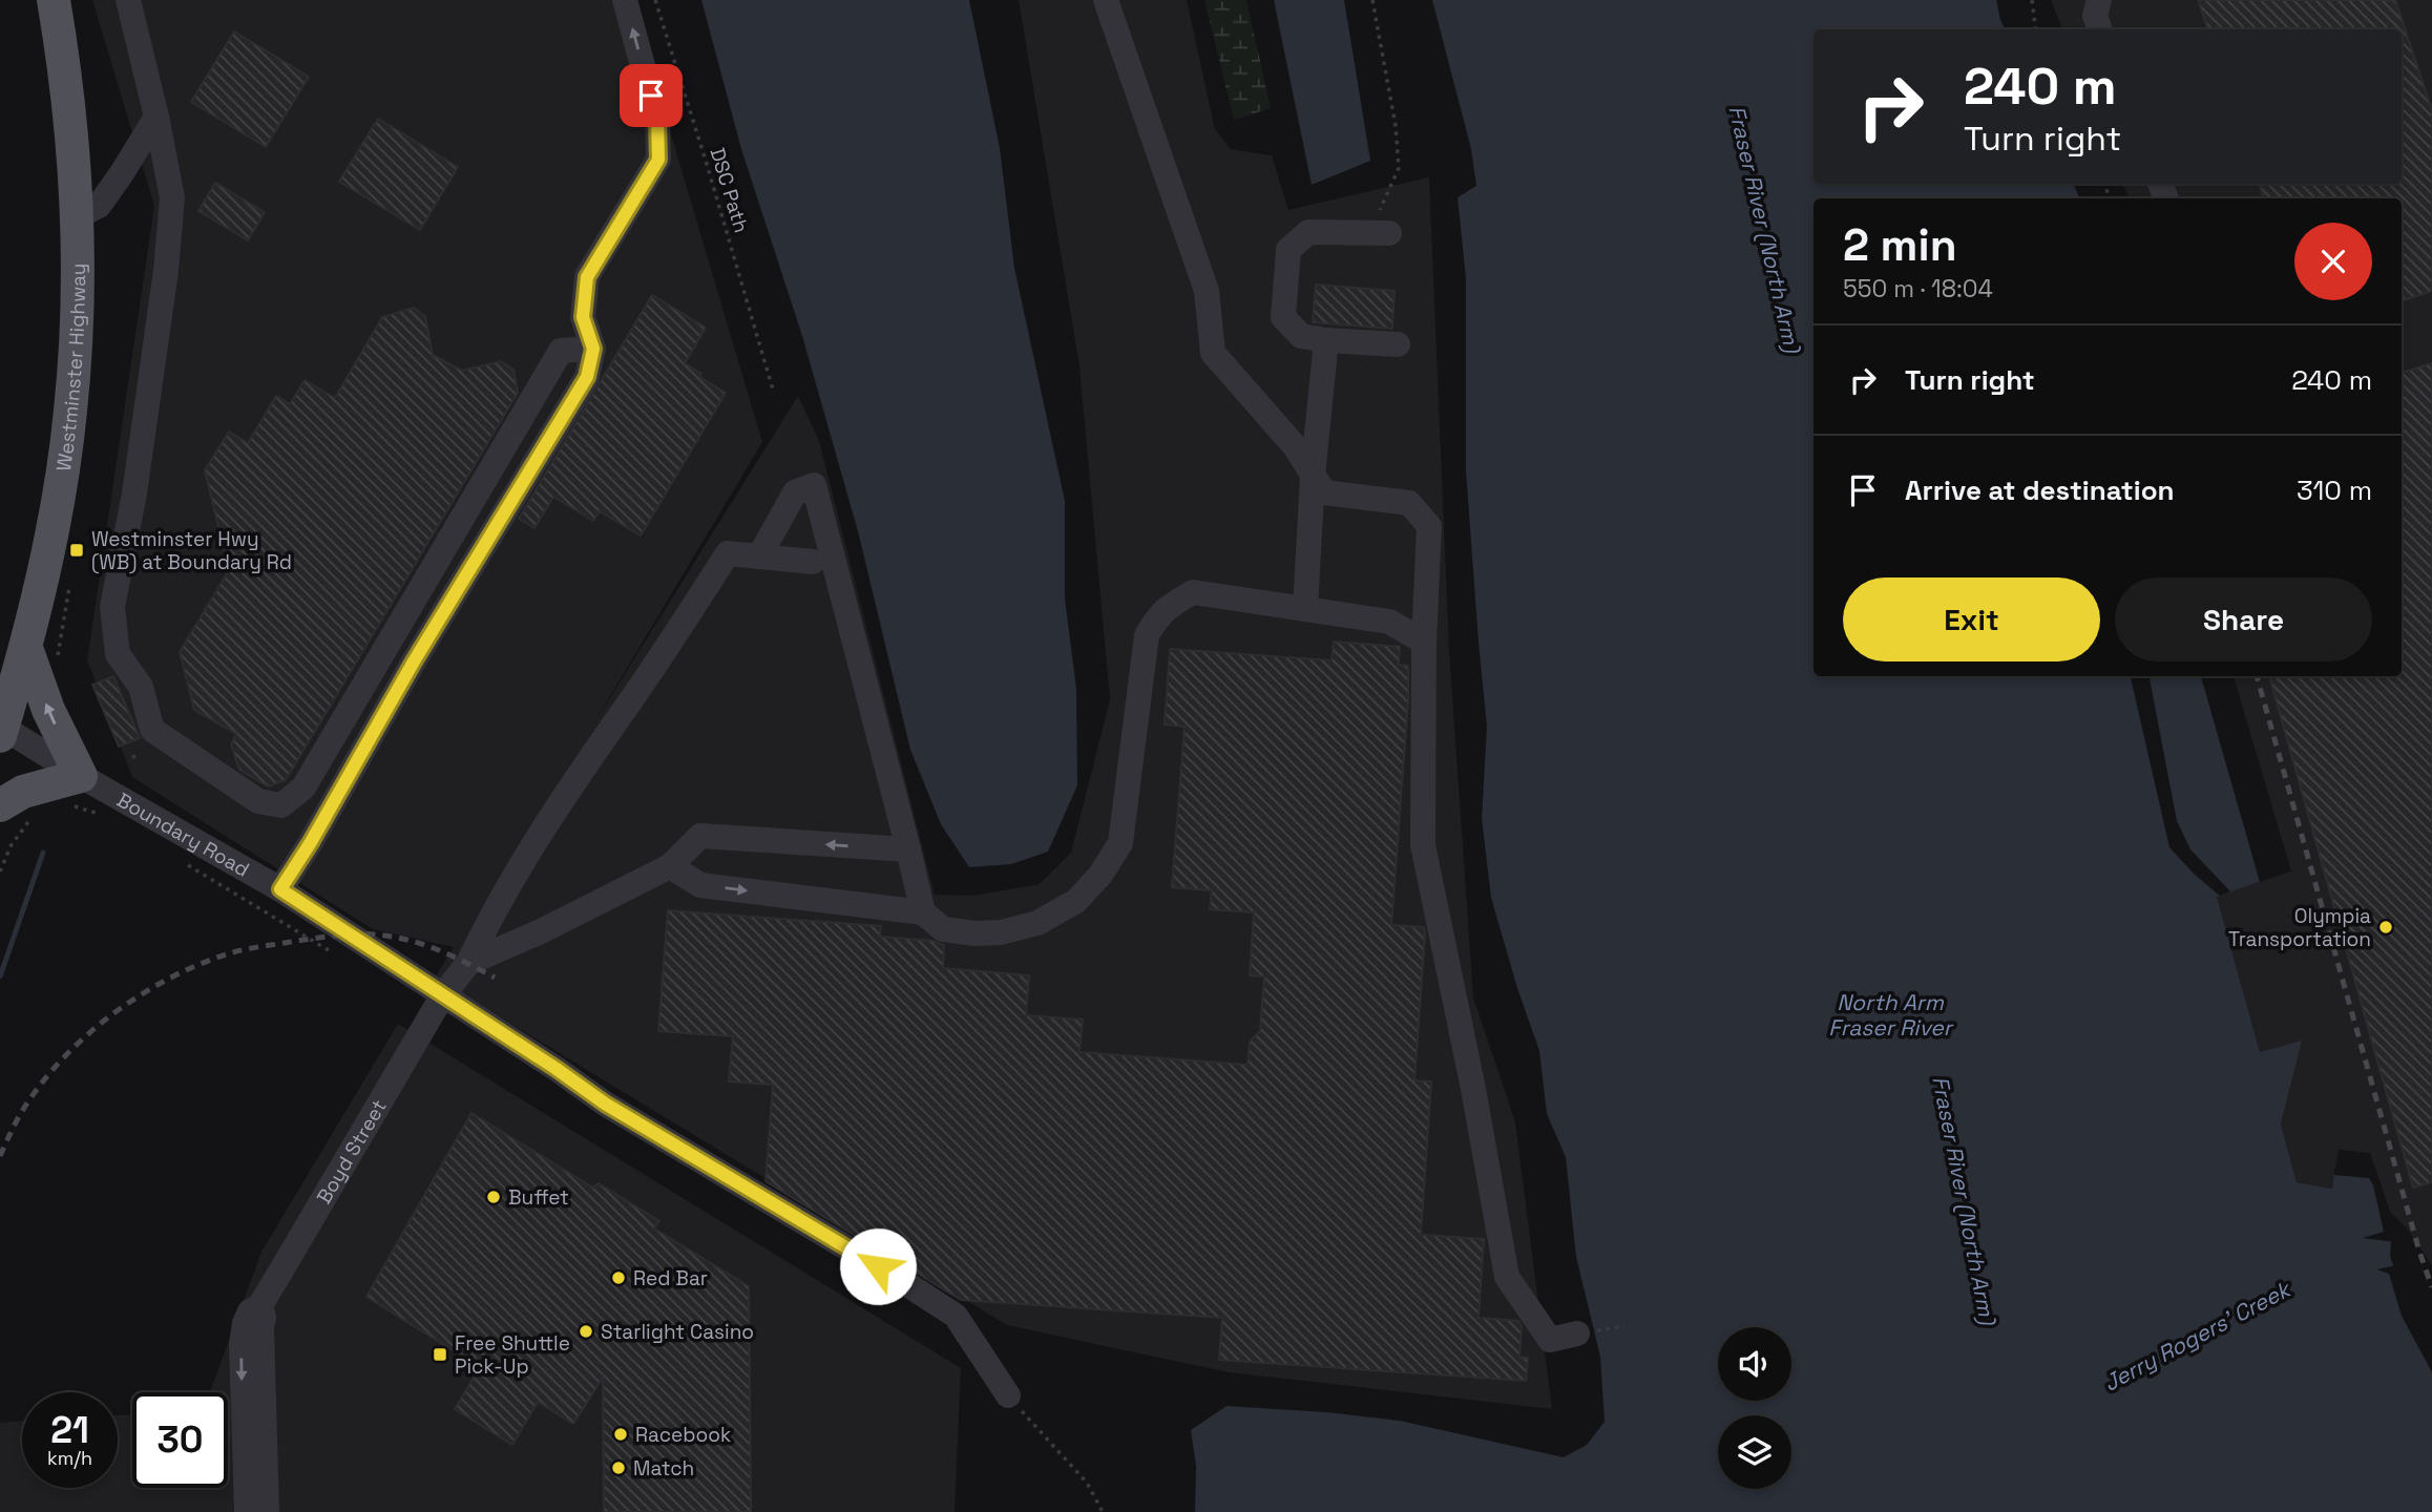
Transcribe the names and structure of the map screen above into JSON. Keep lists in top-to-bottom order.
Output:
{
  "streets": {
    "main road": ["Westminster Highway"],
    "street": ["Boundary Road", "Boyd Street"],
    "path": ["DSC Path"]
  },
  "crossings": [
    ["Westminster Highway", "Boundary Road"],
    ["Boundary Road", "Boyd Street"]
  ],
  "water": ["Fraser River (North Arm)", "North Arm Fraser River", "Jerry Rogers' Creek"],
  "places": {
    "transit": ["Westminster Hwy (WB) at Boundary Rd", "Free Shuttle Pick-Up"],
    "other": [
      "Olympia Transportation",
      "Buffet",
      "Red Bar",
      "Starlight Casino",
      "Racebook",
      "Match"
    ]
  },
  "page": {
    "turn": ["240 m", "Turn right"],
    "heading": ["2 min", "550 m · 18:04"],
    "list": [
      {
        "name": "Turn right",
        "value": "240 m"
      },
      {
        "name": "Arrive at destination",
        "value": "310 m"
      }
    ],
    "buttons": ["Exit", "Share"],
    "speed": "21 km/h",
    "limit": "30"
  }
}
